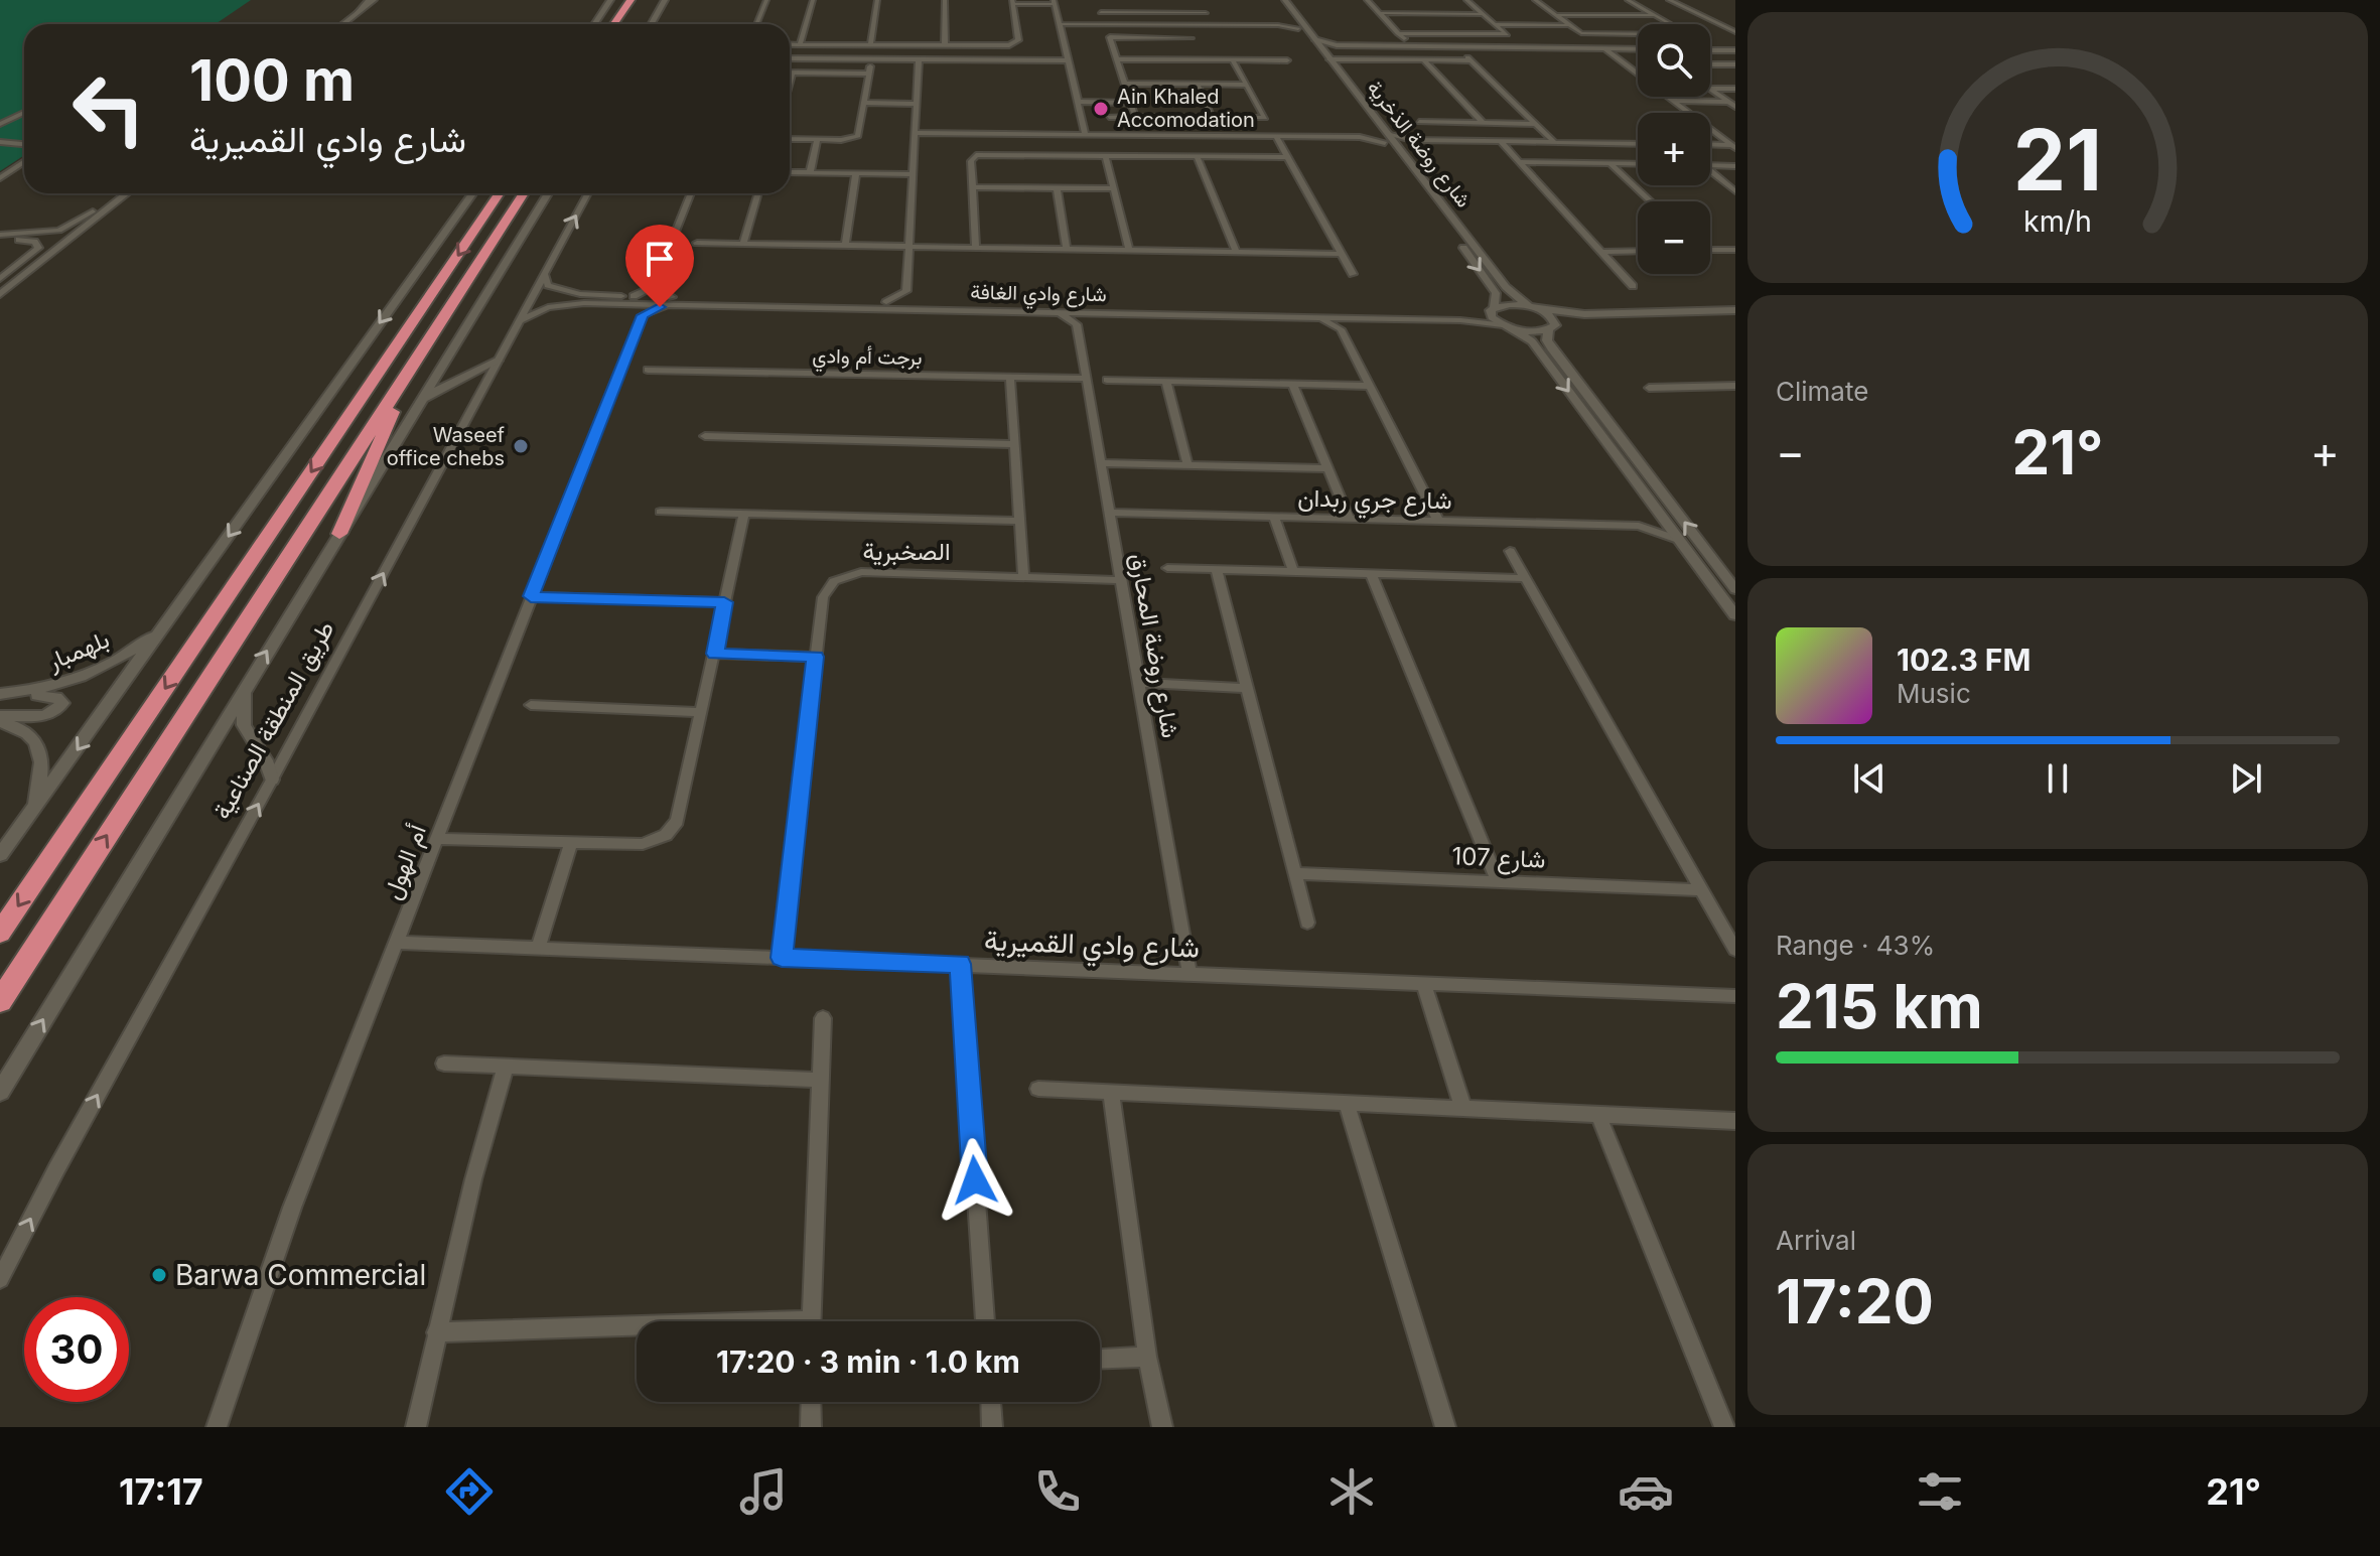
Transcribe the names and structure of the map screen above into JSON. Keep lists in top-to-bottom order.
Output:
{
  "streets": {
    "street": [
      "شارع روضة الذخرية",
      "شارع وادي الغافة",
      "برجت أم وادي",
      "شارع جري ربدان",
      "الصخبرية",
      "شارع روضة المحارق",
      "بلهمبار",
      "طريق المنطقة الصناعية",
      "شارع 107",
      "أم الهول",
      "شارع وادي القميرية"
    ]
  },
  "crossings": [
    ["شارع روضة الذخرية", "شارع وادي الغافة"],
    ["شارع وادي الغافة", "طريق المنطقة الصناعية"],
    ["برجت أم وادي", "شارع روضة المحارق"],
    ["شارع جري ربدان", "شارع روضة المحارق"],
    ["الصخبرية", "شارع روضة المحارق"],
    ["الصخبرية", "شارع وادي القميرية"],
    ["شارع روضة المحارق", "شارع وادي القميرية"],
    ["أم الهول", "شارع وادي القميرية"]
  ],
  "places": ["Ain Khaled Accomodation", "Waseef office chebs", "Barwa Commercial"],
  "page": {
    "map_buttons": ["+", "−"],
    "turn": ["100 m", "شارع وادي القميرية"],
    "tile": [
      "Climate",
      ["Range · 43%", "215 km"],
      ["Arrival", "17:20"]
    ],
    "heat": ["−", "21°", "+"],
    "song": ["102.3 FM", "Music"],
    "limit": "30",
    "trip": "17:20 · 3 min · 1.0 km",
    "tabs": ["17:17", "21°"],
    "gauge": ["21", "km/h"]
  }
}
